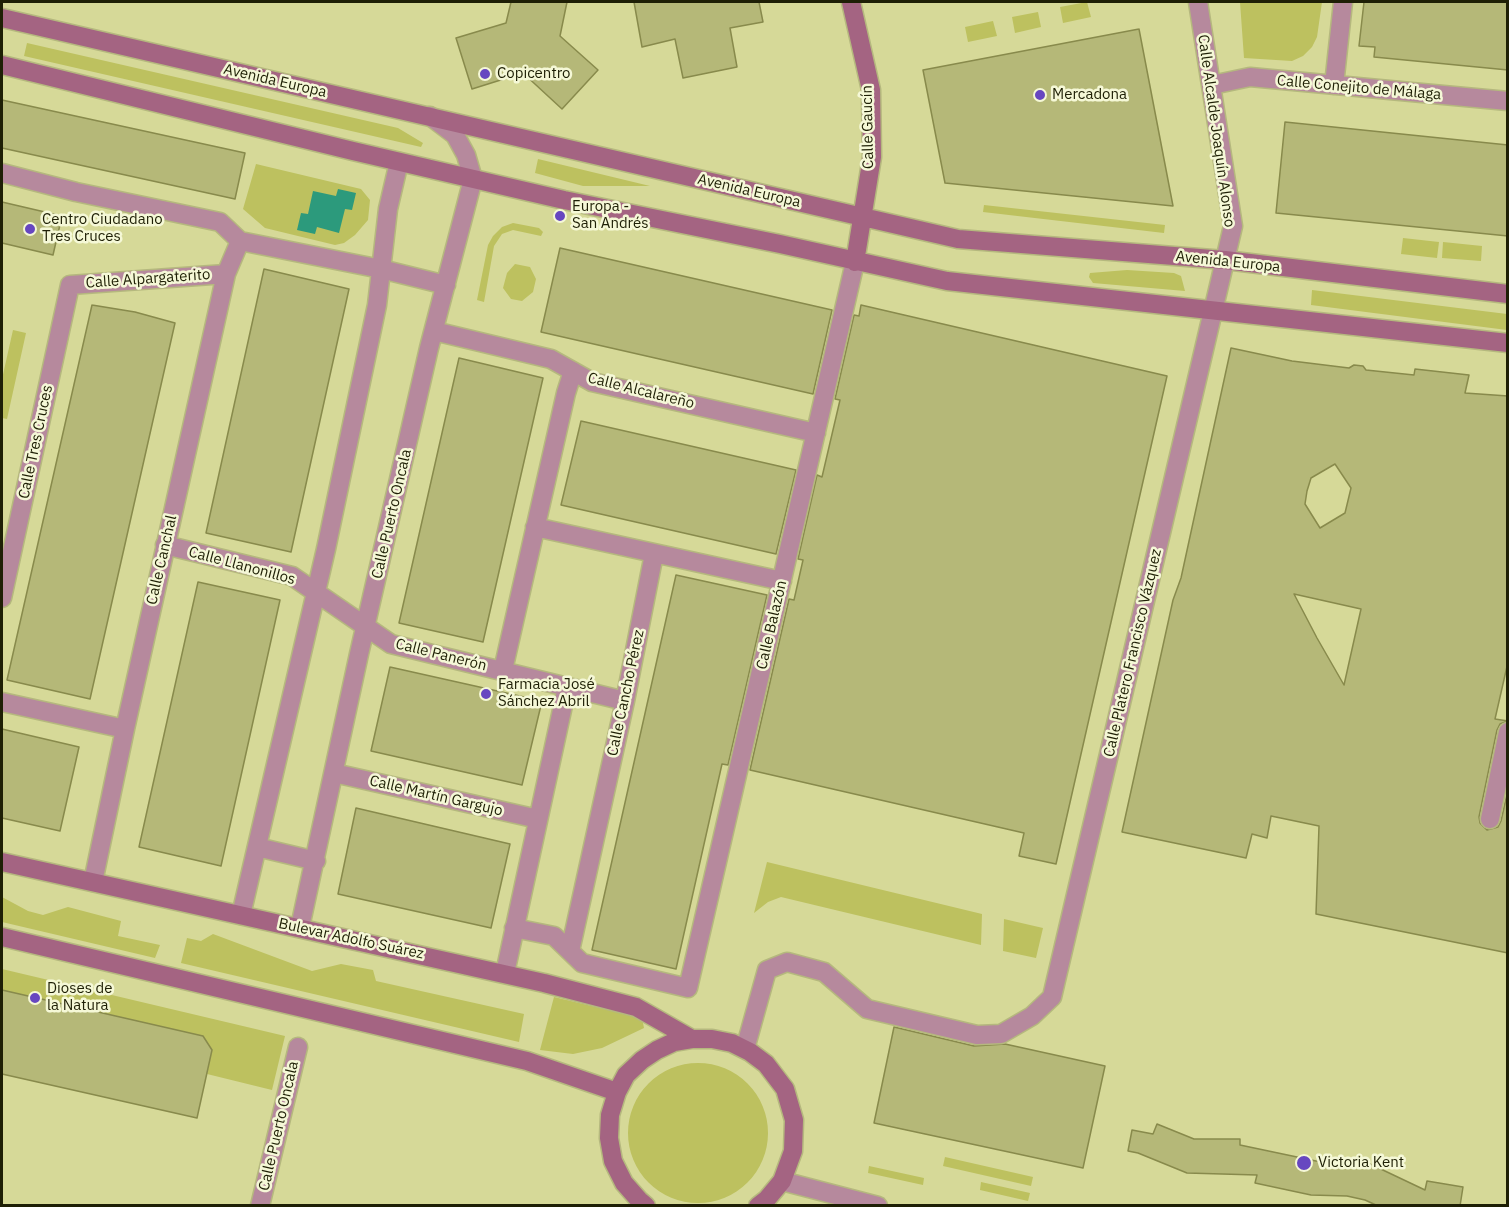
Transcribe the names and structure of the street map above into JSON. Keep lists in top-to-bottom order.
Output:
{
  "streets": {
    "main road": ["Avenida Europa", "Calle Gaucín", "Bulevar Adolfo Suárez"],
    "street": [
      "Calle Conejito de Málaga",
      "Calle Alcalde Joaquín Alonso",
      "Calle Alpargaterito",
      "Calle Alcalareño",
      "Calle Tres Cruces",
      "Calle Puerto Oncala",
      "Calle Canchal",
      "Calle Llanonillos",
      "Calle Balazón",
      "Calle Platero Francisco Vázquez",
      "Calle Panerón",
      "Calle Cancho Pérez",
      "Calle Martín Gargujo"
    ]
  },
  "crossings": [
    ["Avenida Europa", "Calle Gaucín"],
    ["Avenida Europa", "Calle Alcalde Joaquín Alonso"],
    ["Calle Conejito de Málaga", "Calle Alcalde Joaquín Alonso"],
    ["Calle Gaucín", "Calle Balazón"],
    ["Calle Alcalde Joaquín Alonso", "Calle Platero Francisco Vázquez"],
    ["Calle Alpargaterito", "Calle Tres Cruces"],
    ["Calle Alpargaterito", "Calle Canchal"],
    ["Calle Alcalareño", "Calle Puerto Oncala"],
    ["Calle Alcalareño", "Calle Balazón"],
    ["Calle Puerto Oncala", "Calle Llanonillos"],
    ["Calle Puerto Oncala", "Calle Panerón"],
    ["Calle Puerto Oncala", "Calle Martín Gargujo"],
    ["Calle Puerto Oncala", "Bulevar Adolfo Suárez"],
    ["Calle Canchal", "Calle Llanonillos"],
    ["Calle Canchal", "Bulevar Adolfo Suárez"],
    ["Calle Llanonillos", "Calle Panerón"],
    ["Calle Balazón", "Calle Cancho Pérez"],
    ["Calle Panerón", "Calle Cancho Pérez"]
  ],
  "places": [
    "Copicentro",
    "Mercadona",
    "Europa - San Andrés",
    "Centro Ciudadano Tres Cruces",
    "Farmacia José Sánchez Abril",
    "Dioses de la Natura",
    "Victoria Kent"
  ]
}
